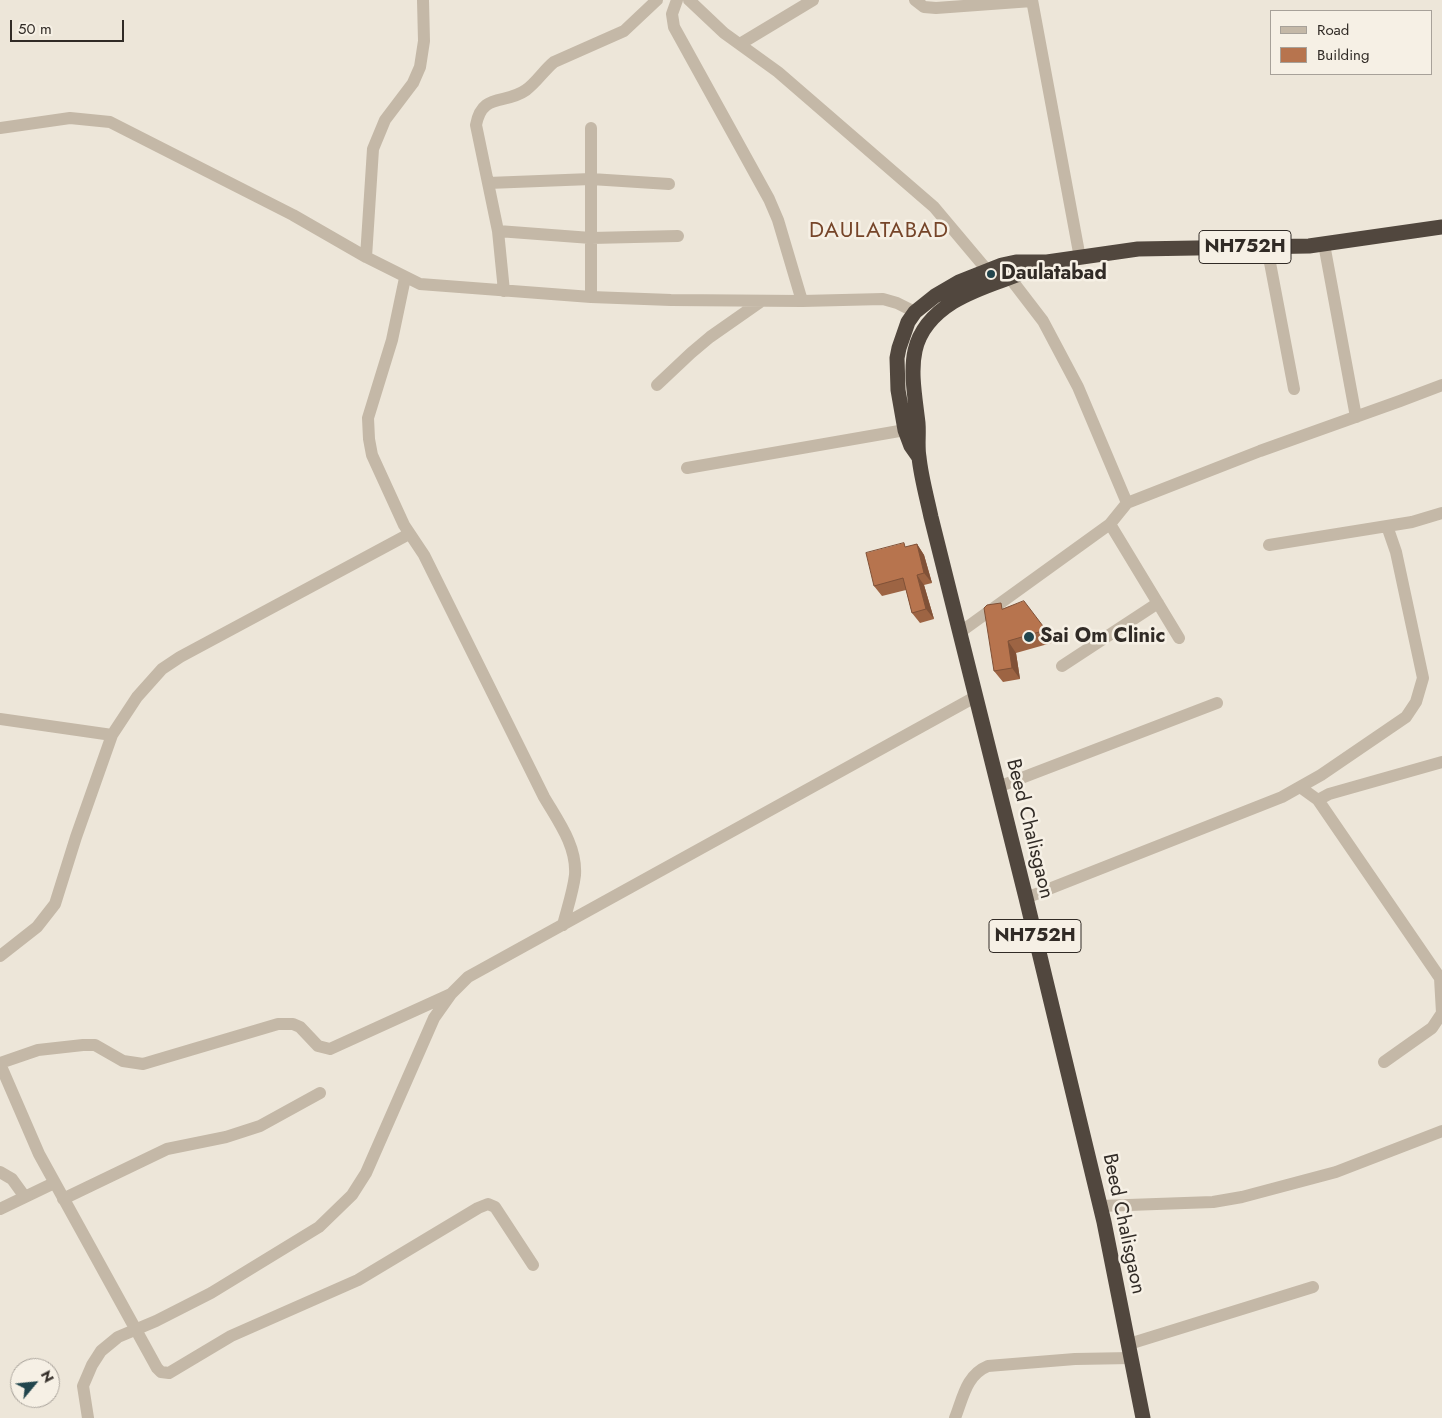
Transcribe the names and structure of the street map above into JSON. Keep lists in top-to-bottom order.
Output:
{
  "streets": {
    "highway": ["NH752H", "Beed Chalisgaon"]
  },
  "districts": ["DAULATABAD"],
  "places": ["Daulatabad", "Sai Om Clinic"],
  "legend": ["Road", "Building"],
  "scale_bar": "50 m",
  "north": "top right"
}
